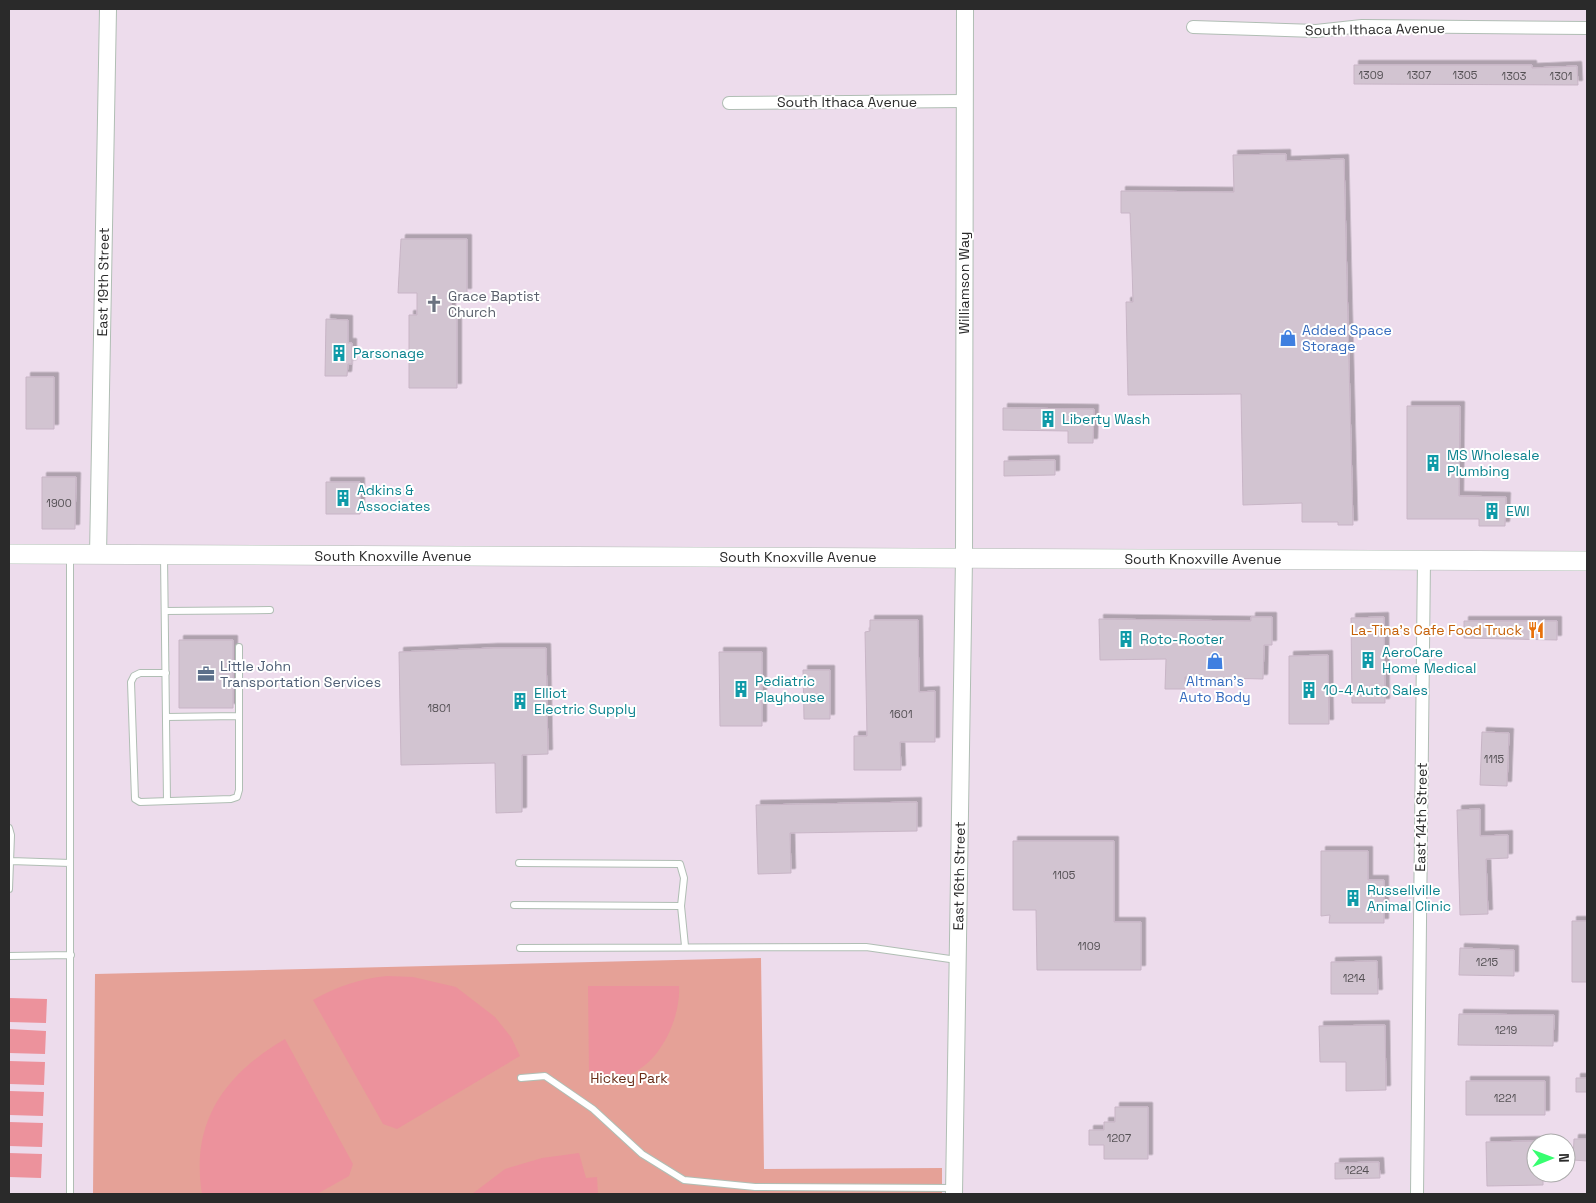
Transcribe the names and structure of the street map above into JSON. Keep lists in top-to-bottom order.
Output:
{
  "streets": {
    "main road": ["South Knoxville Avenue"],
    "street": [
      "South Ithaca Avenue",
      "East 19th Street",
      "Williamson Way",
      "East 14th Street",
      "East 16th Street"
    ]
  },
  "crossings": [
    ["South Ithaca Avenue", "Williamson Way"],
    ["East 19th Street", "South Knoxville Avenue"],
    ["Williamson Way", "South Knoxville Avenue"],
    ["Williamson Way", "East 16th Street"],
    ["South Knoxville Avenue", "East 14th Street"],
    ["South Knoxville Avenue", "East 16th Street"]
  ],
  "parks": ["Hickey Park"],
  "places": {
    "church": ["Grace Baptist Church"],
    "shop": ["Added Space Storage", "Altman's Auto Body"],
    "building": [
      "Parsonage",
      "Liberty Wash",
      "MS Wholesale Plumbing",
      "Adkins & Associates",
      "EWI",
      "Roto-Rooter",
      "AeroCare Home Medical",
      "Pediatric Playhouse",
      "10-4 Auto Sales",
      "Elliot Electric Supply",
      "Russellville Animal Clinic"
    ],
    "restaurant": ["La-Tina's Cafe Food Truck"],
    "office": ["Little John Transportation Services"]
  },
  "house_numbers": [
    "1309",
    "1307",
    "1305",
    "1303",
    "1301",
    "1900",
    "1801",
    "1601",
    "1115",
    "1105",
    "1109",
    "1215",
    "1214",
    "1219",
    "1221",
    "1207",
    "1224"
  ],
  "north": "right"
}
